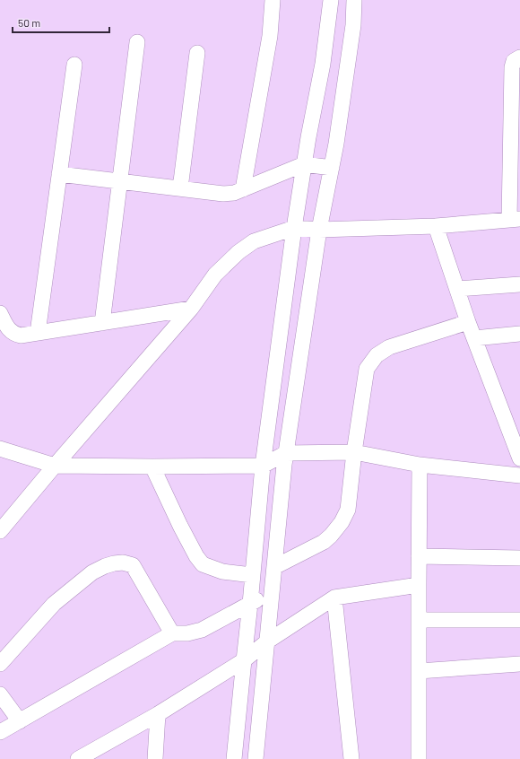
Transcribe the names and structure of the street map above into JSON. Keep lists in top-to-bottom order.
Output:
{
  "scale_bar": "50 m"
}
